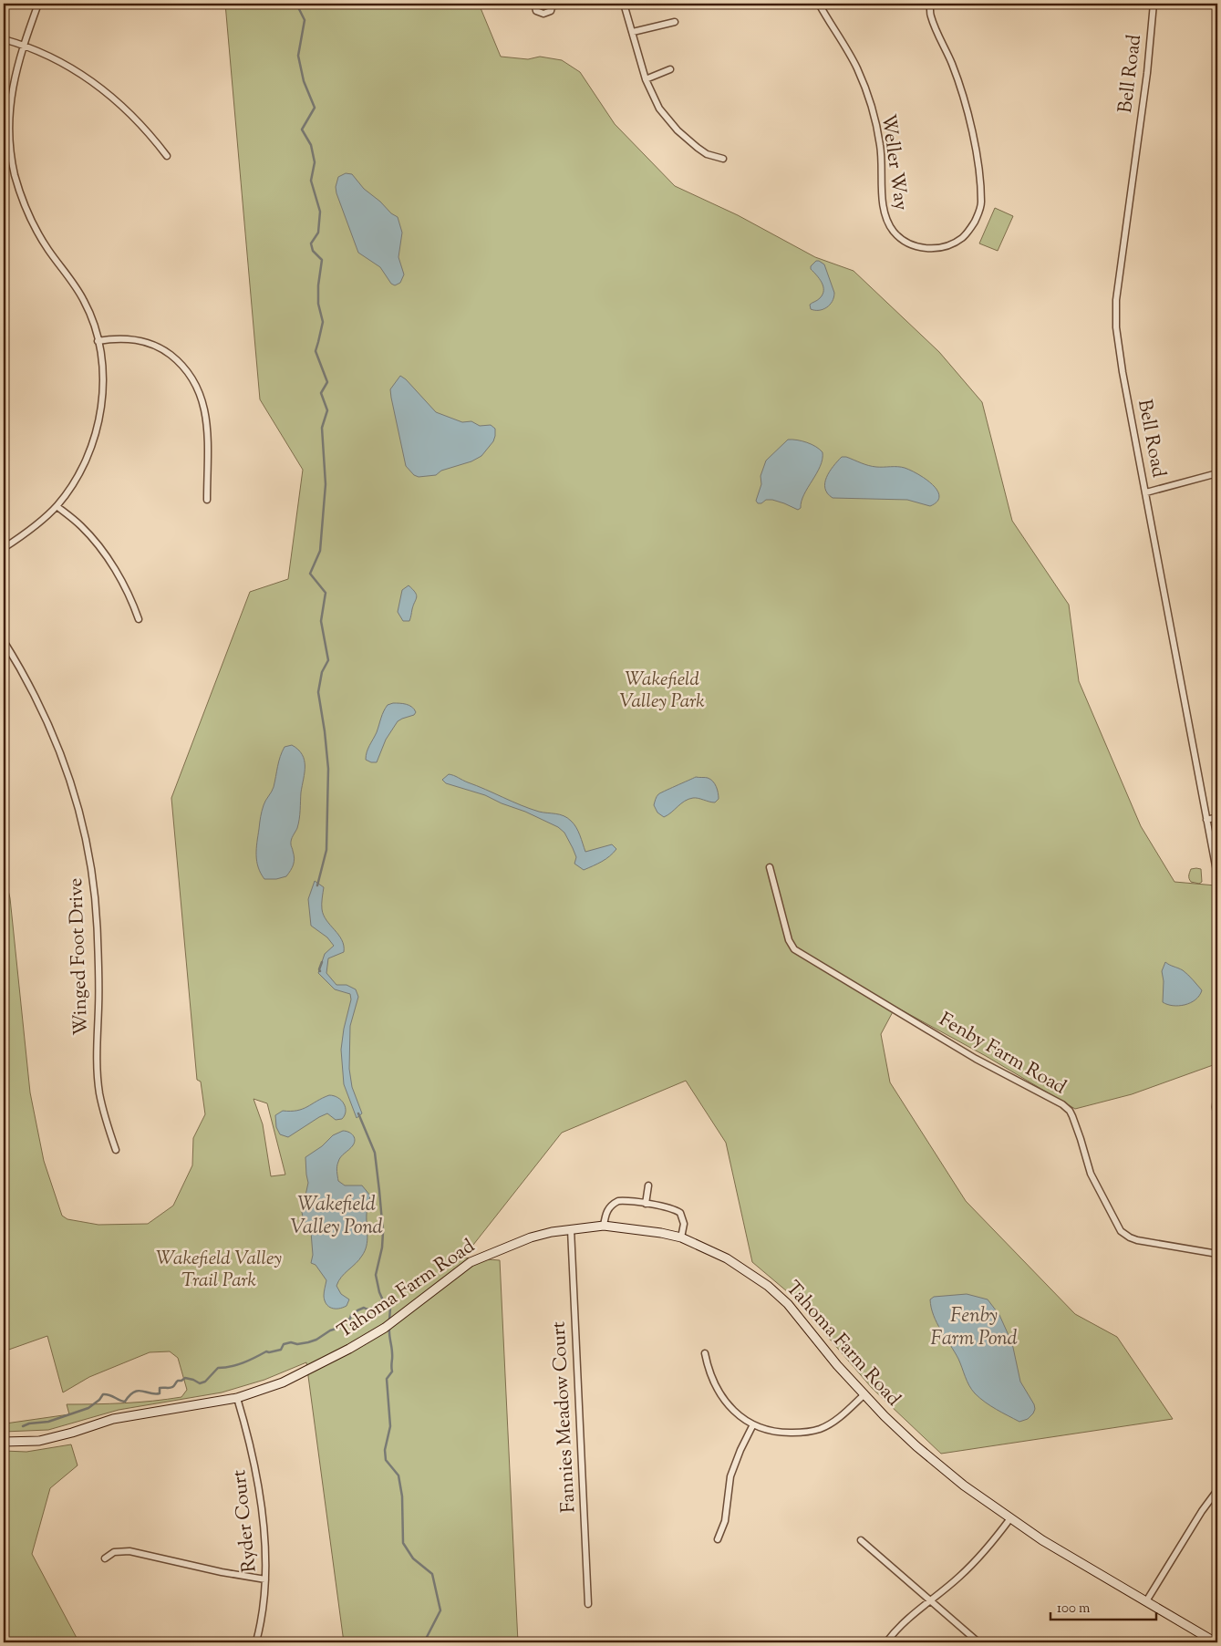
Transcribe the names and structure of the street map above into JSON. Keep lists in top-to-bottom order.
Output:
{
  "streets": {
    "street": [
      "Bell Road",
      "Weller Way",
      "Winged Foot Drive",
      "Fenby Farm Road",
      "Tahoma Farm Road",
      "Fannies Meadow Court",
      "Ryder Court"
    ]
  },
  "crossings": [
    ["Tahoma Farm Road", "Fannies Meadow Court"],
    ["Tahoma Farm Road", "Ryder Court"]
  ],
  "water": ["Wakefield Valley Pond", "Fenby Farm Pond"],
  "parks": ["Wakefield Valley Park", "Wakefield Valley Trail Park"],
  "scale_bar": "100 m"
}
